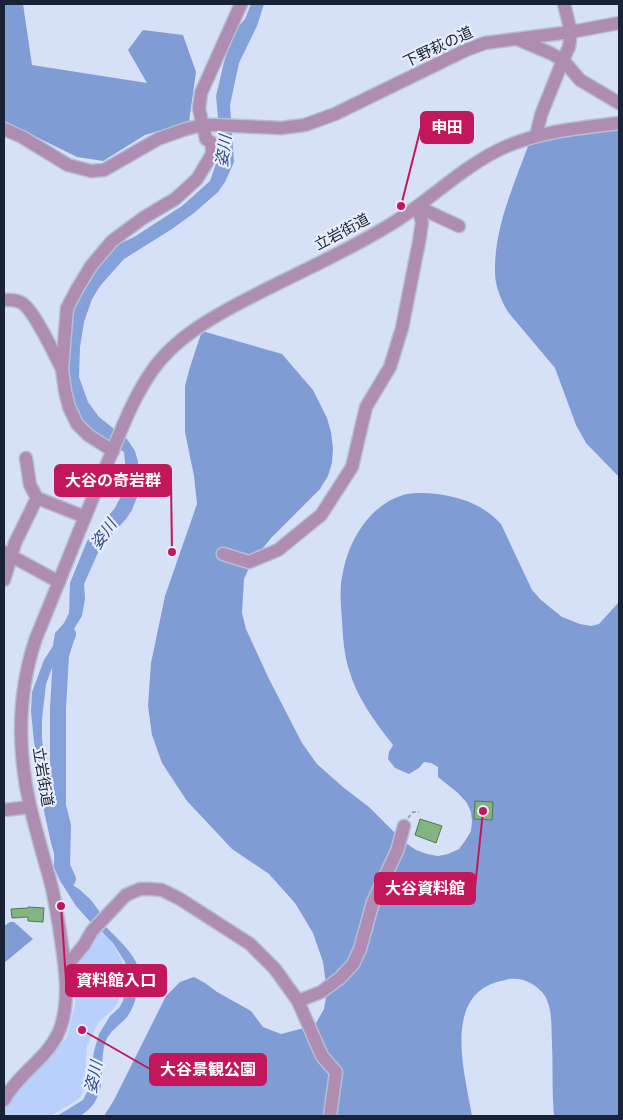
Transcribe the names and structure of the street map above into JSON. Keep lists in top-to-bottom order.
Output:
{
  "streets": {
    "street": ["下野萩の道", "立岩街道"]
  },
  "water": ["姿川"],
  "places": [
    "申田",
    "大谷の奇岩群",
    "大谷資料館",
    "資料館入口",
    "大谷景観公園"
  ]
}
